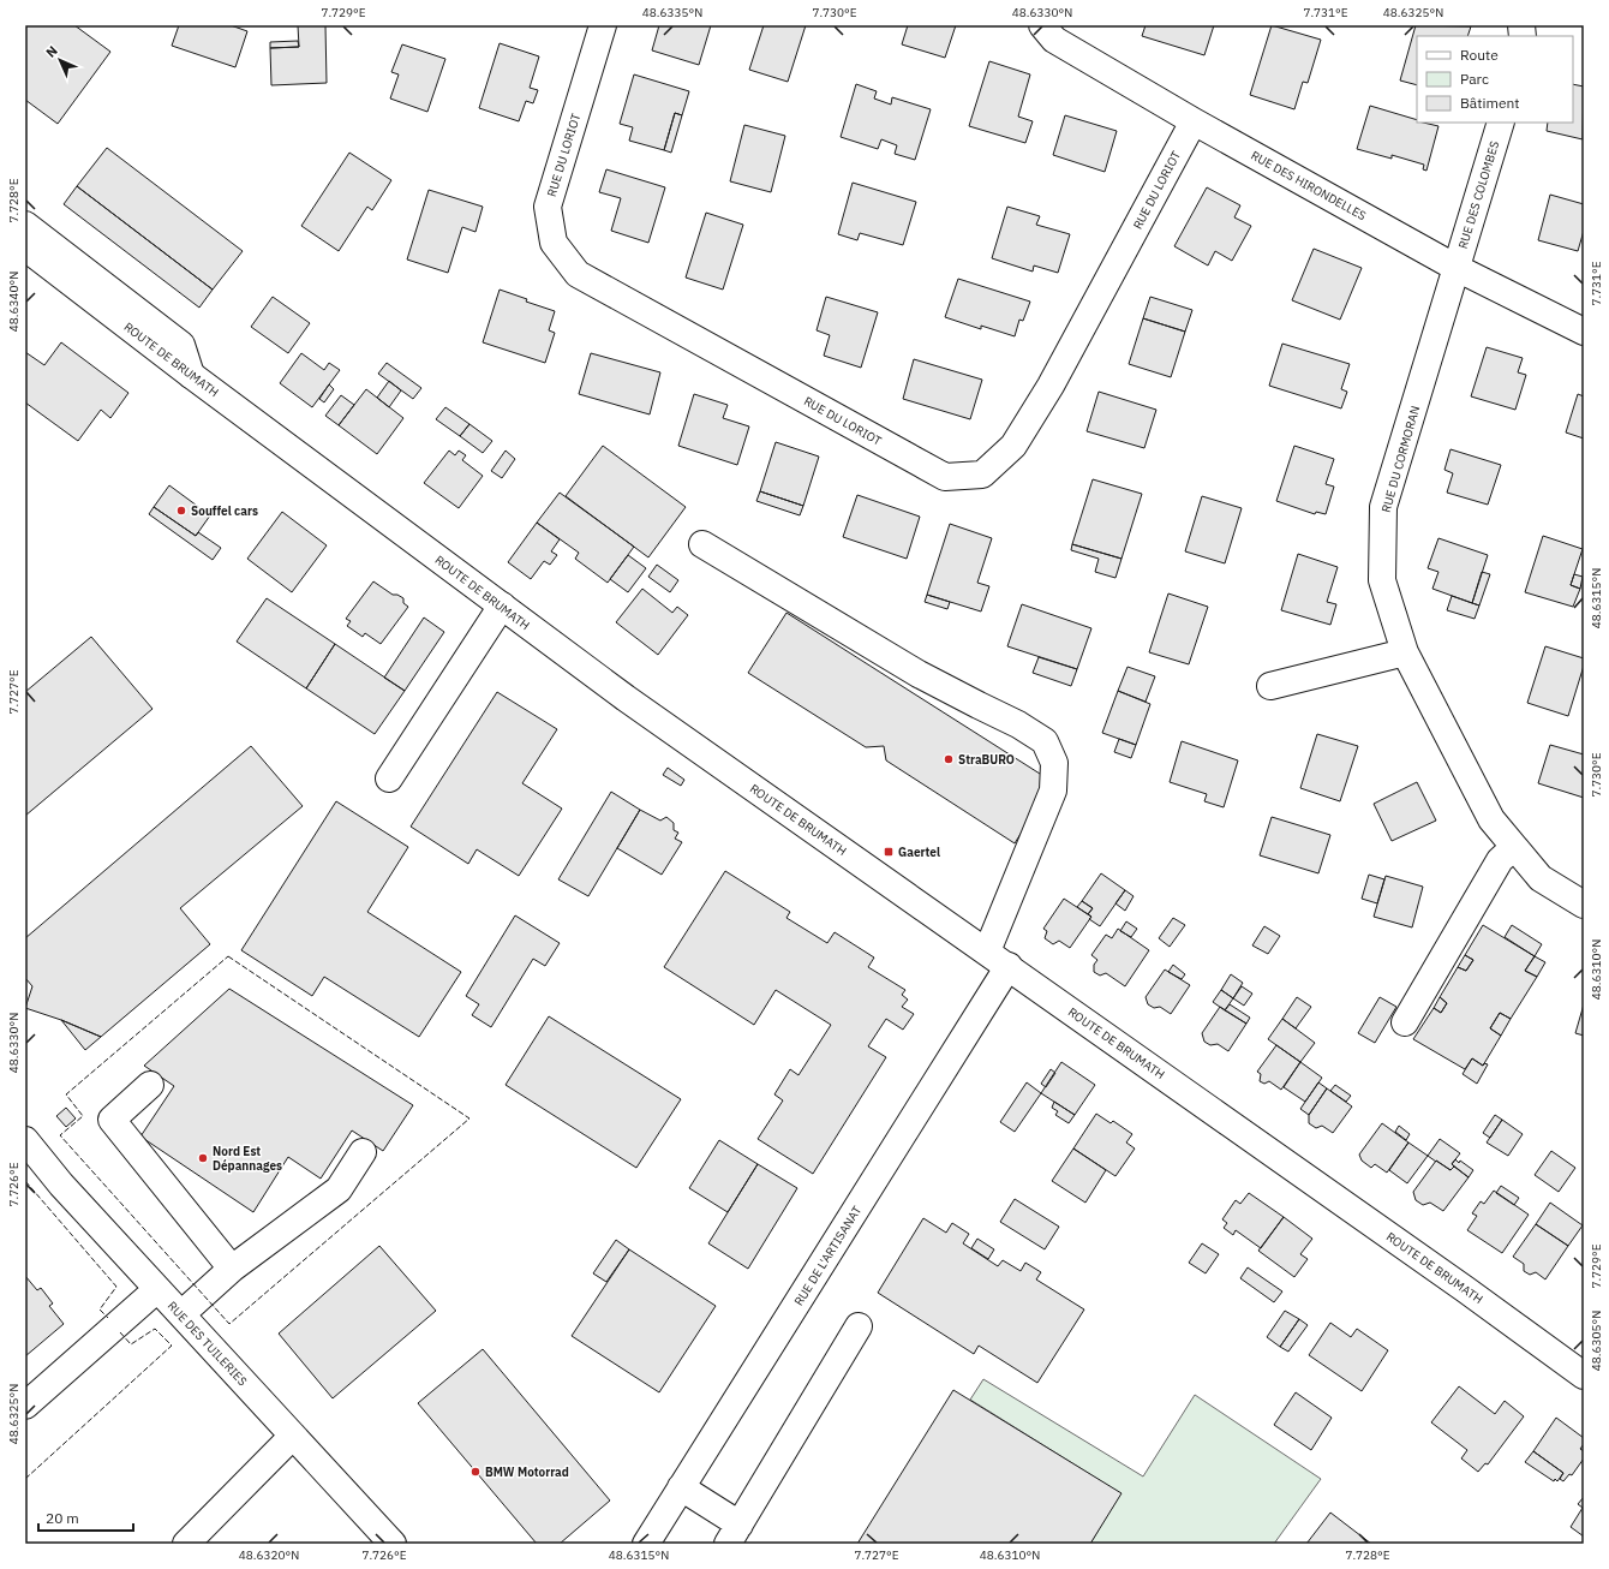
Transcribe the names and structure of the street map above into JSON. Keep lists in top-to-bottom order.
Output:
{
  "streets": {
    "street": [
      "RUE DU LORIOT",
      "RUE DES HIRONDELLES",
      "RUE DES COLOMBES",
      "ROUTE DE BRUMATH",
      "RUE DU CORMORAN",
      "RUE DE L'ARTISANAT",
      "RUE DES TUILERIES"
    ]
  },
  "crossings": [
    ["RUE DU LORIOT", "RUE DES HIRONDELLES"],
    ["RUE DES HIRONDELLES", "RUE DES COLOMBES"],
    ["RUE DES HIRONDELLES", "RUE DU CORMORAN"],
    ["RUE DES COLOMBES", "RUE DU CORMORAN"],
    ["ROUTE DE BRUMATH", "RUE DE L'ARTISANAT"]
  ],
  "places": {
    "other": [
      "Souffel cars",
      "StraBURO",
      "Nord Est Dépannages",
      "BMW Motorrad"
    ],
    "transit": ["Gaertel"]
  },
  "legend": ["Route", "Parc", "Bâtiment"],
  "scale_bar": "20 m",
  "north": "top left",
  "coordinates": [
    "7.729°E",
    "48.6335°N",
    "7.730°E",
    "48.6330°N",
    "7.731°E",
    "48.6325°N",
    "7.728°E",
    "48.6340°N",
    "48.6315°N",
    "7.727°E",
    "48.6310°N",
    "7.726°E",
    "48.6305°N",
    "48.6320°N"
  ]
}
